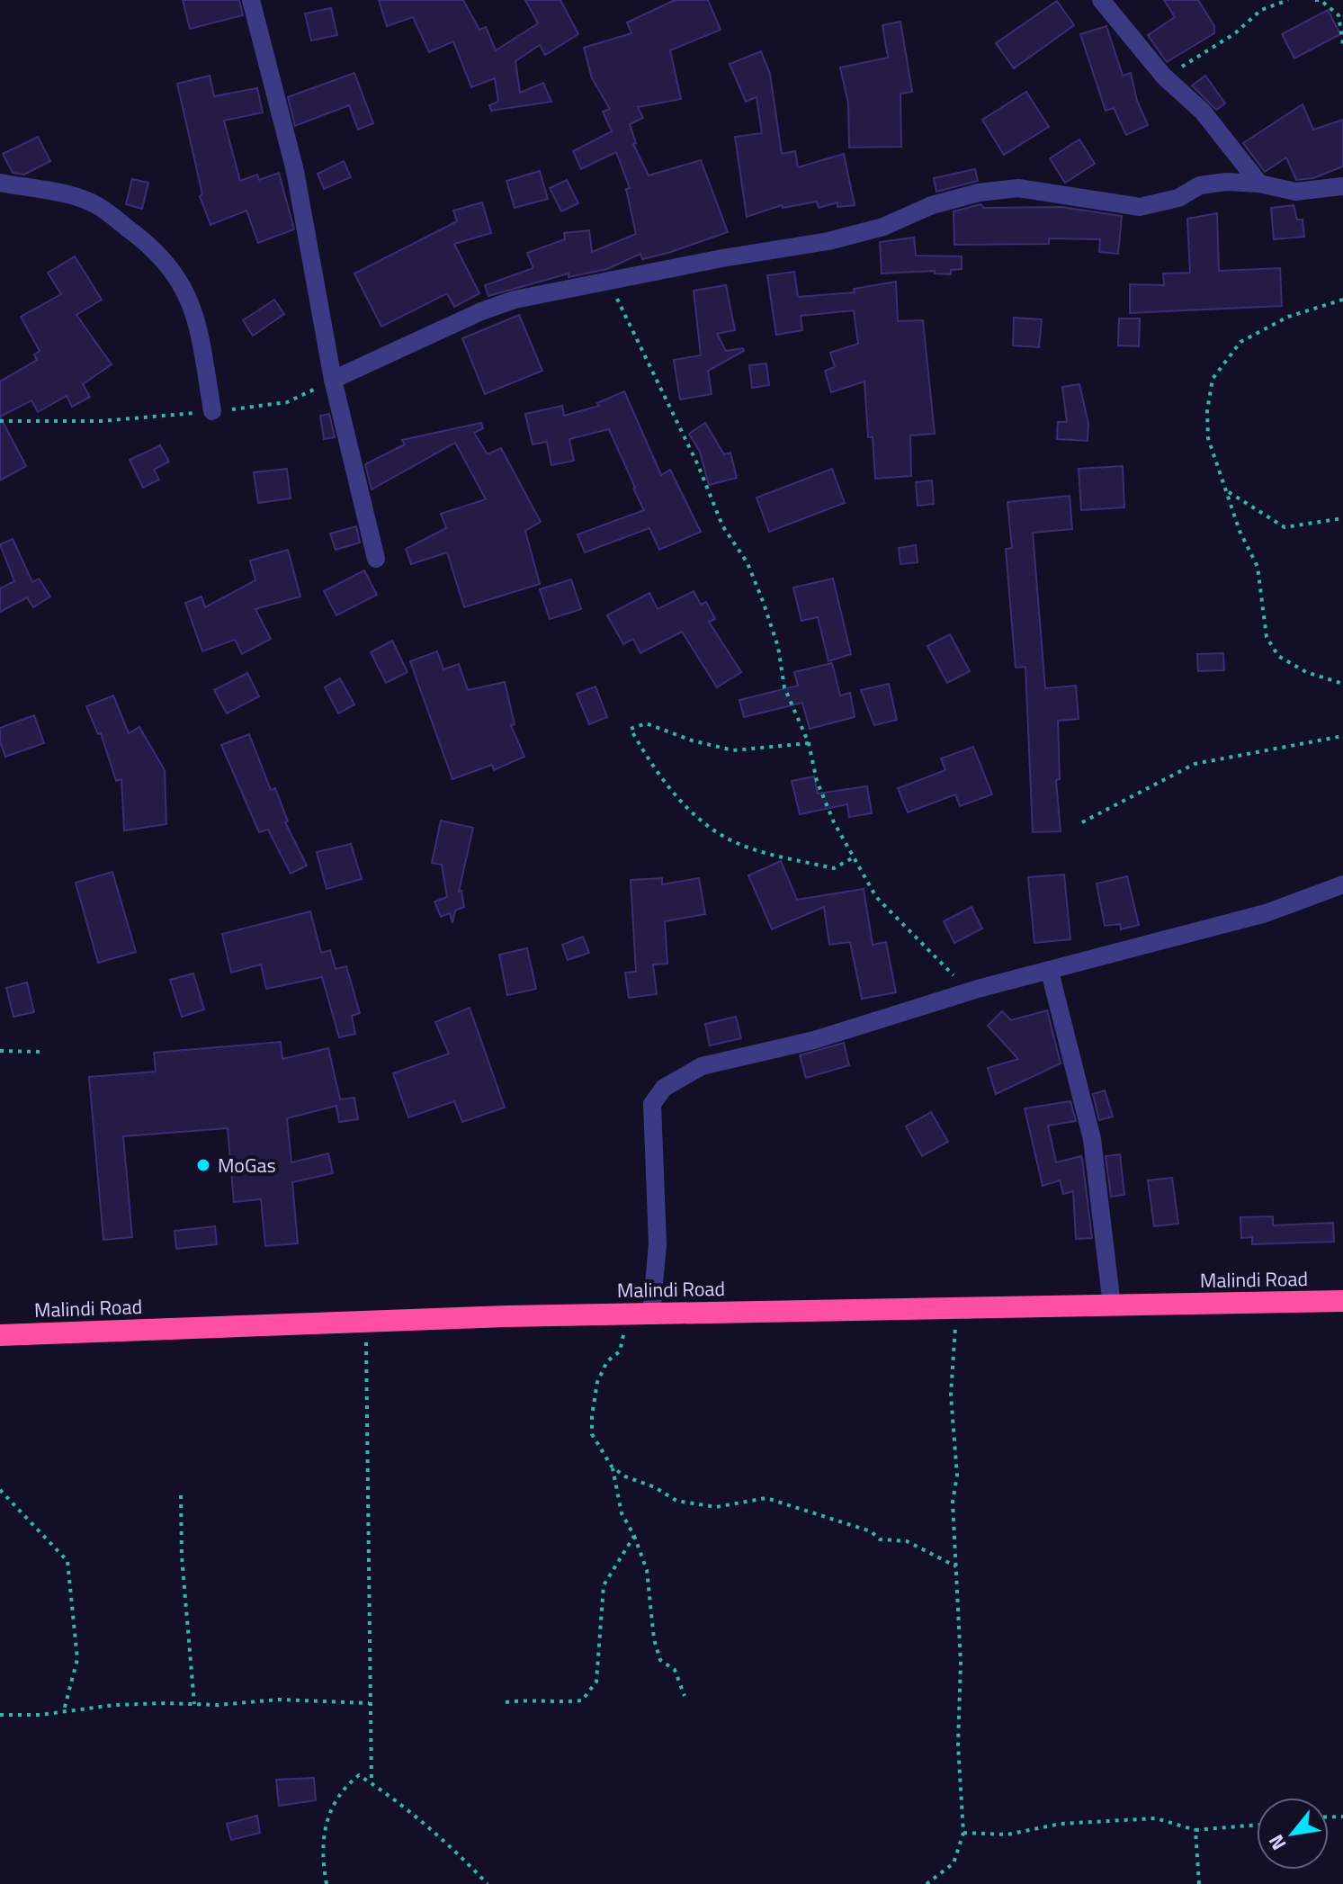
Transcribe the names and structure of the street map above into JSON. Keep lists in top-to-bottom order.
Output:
{
  "streets": {
    "highway": ["Malindi Road"]
  },
  "places": ["MoGas"],
  "north": "bottom left"
}
